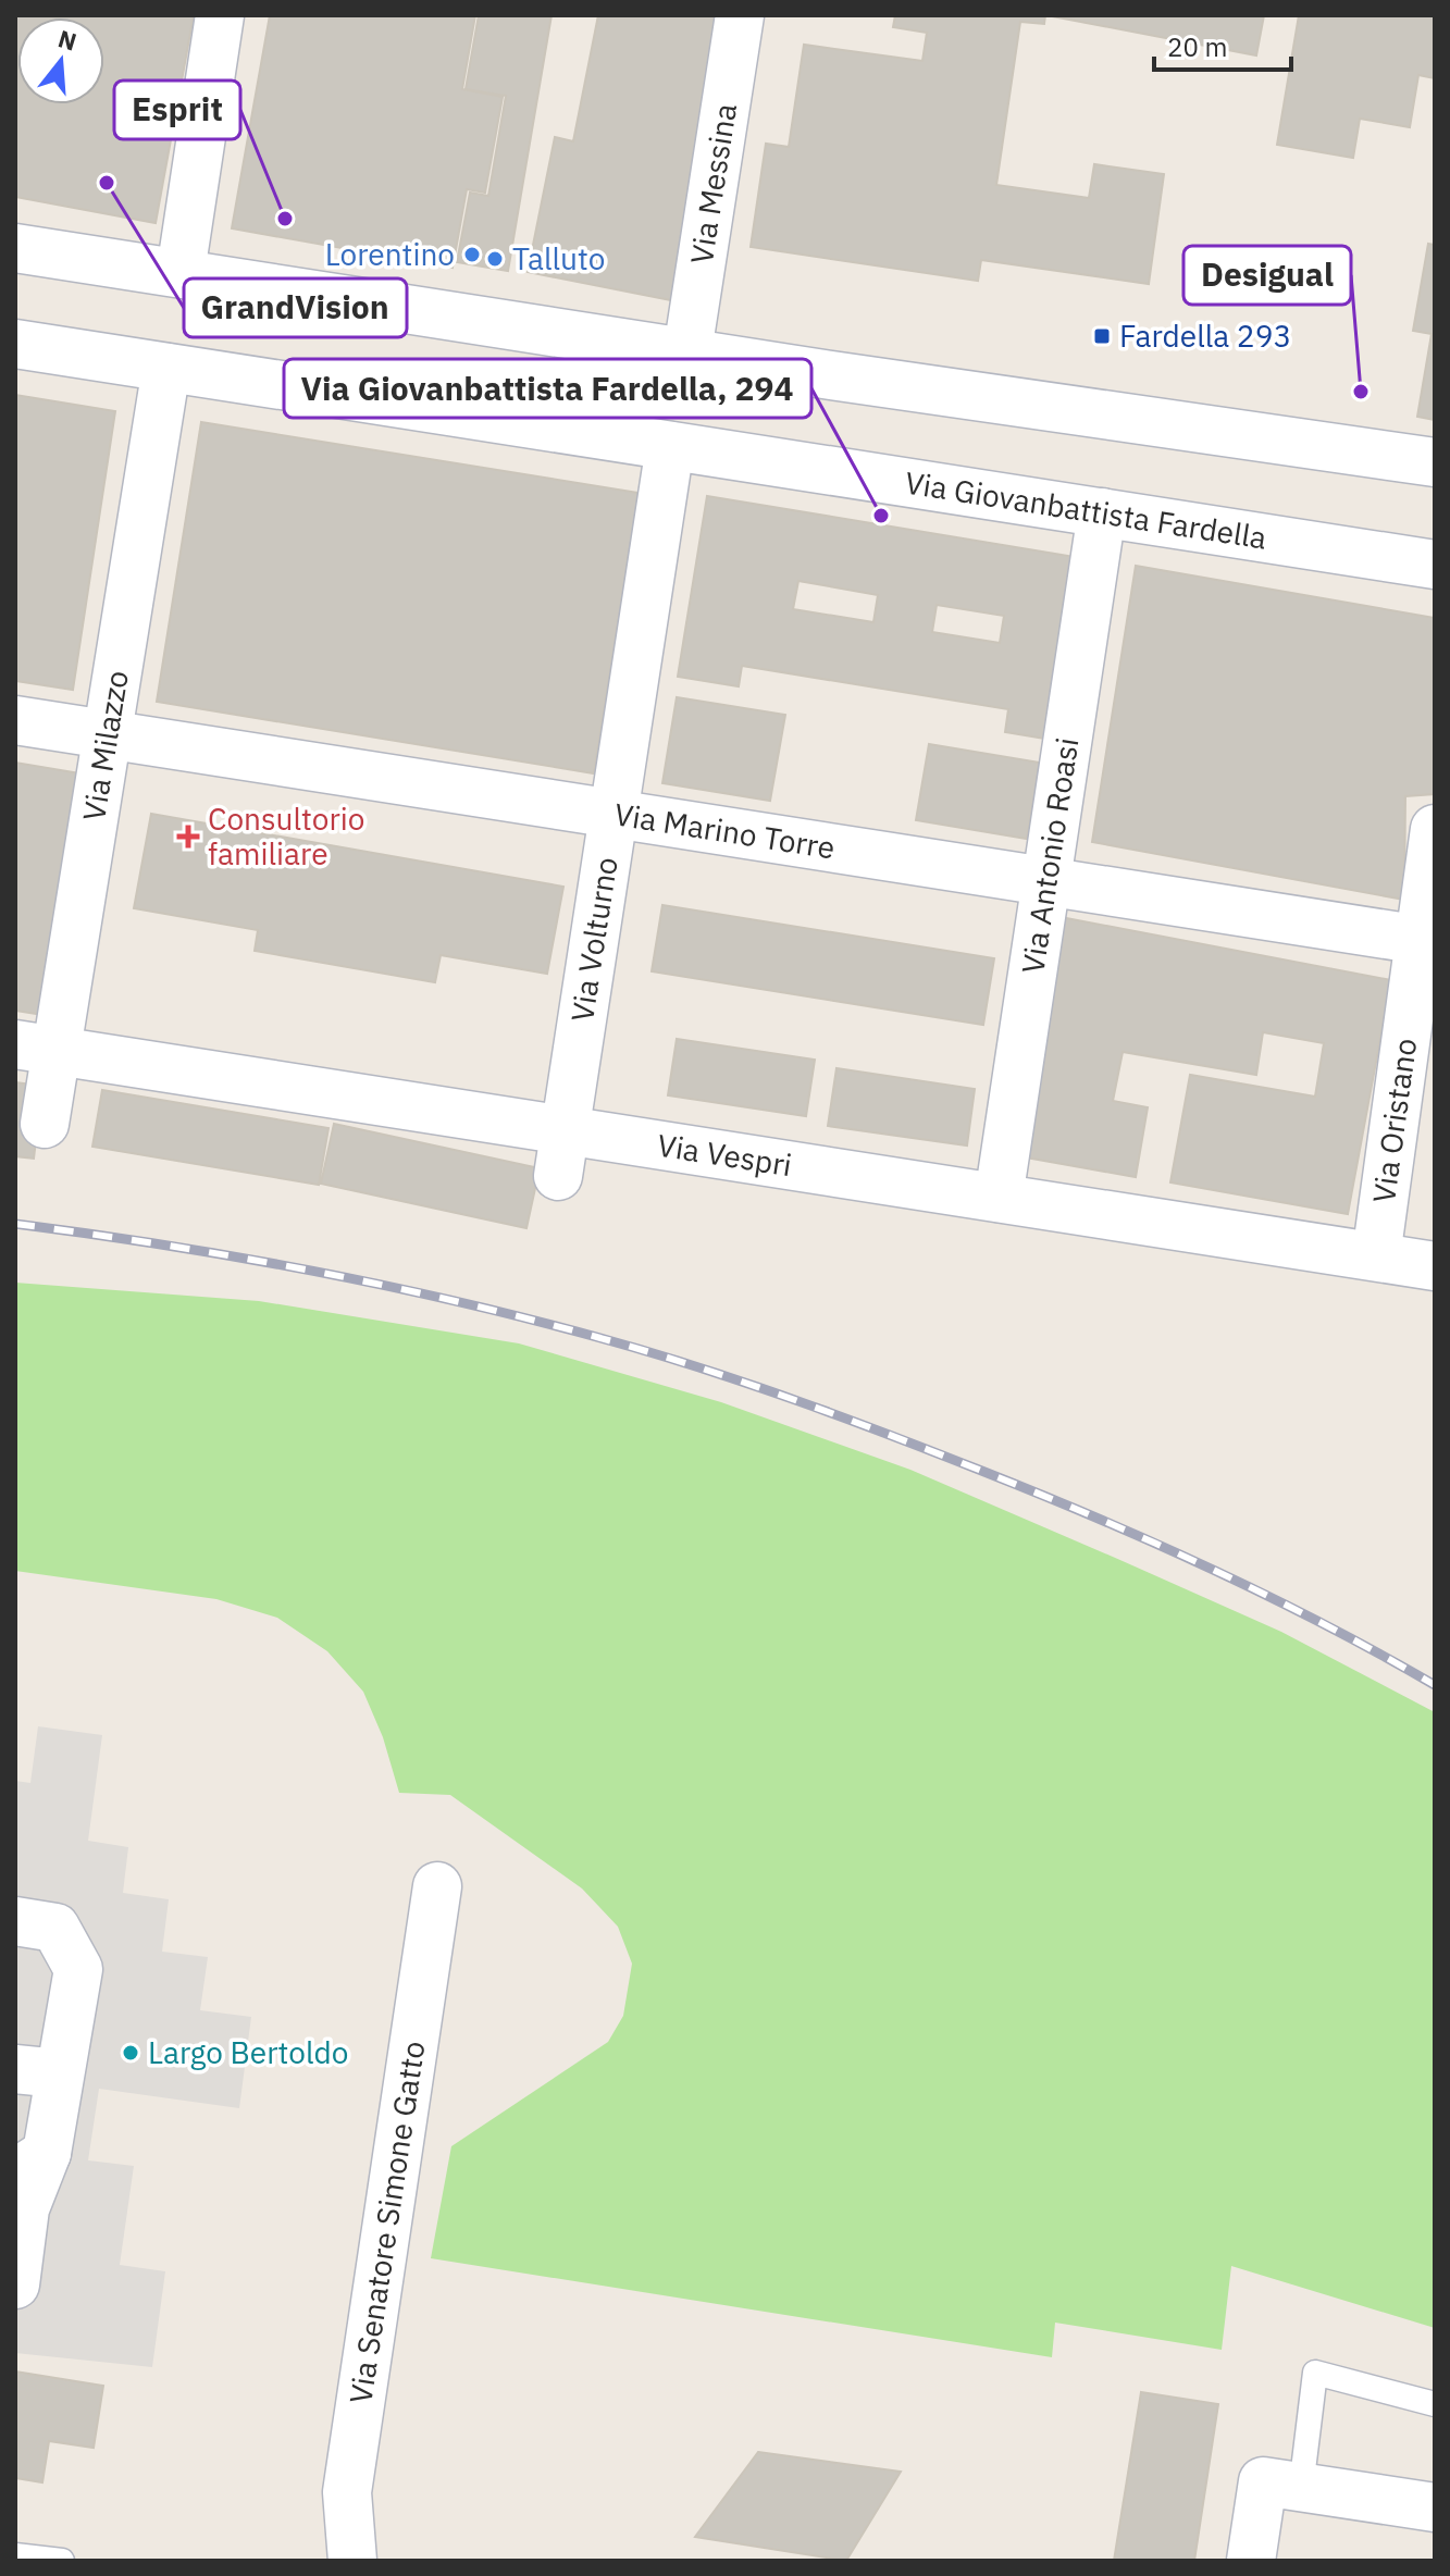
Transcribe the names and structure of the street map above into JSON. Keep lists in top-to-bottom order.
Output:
{
  "streets": {
    "street": [
      "Via Messina",
      "Via Giovanbattista Fardella",
      "Via Milazzo",
      "Via Marino Torre",
      "Via Antonio Roasi",
      "Via Volturno",
      "Via Oristano",
      "Via Vespri",
      "Via Senatore Simone Gatto"
    ]
  },
  "crossings": [
    ["Via Giovanbattista Fardella", "Via Milazzo"],
    ["Via Giovanbattista Fardella", "Via Antonio Roasi"],
    ["Via Giovanbattista Fardella", "Via Volturno"],
    ["Via Milazzo", "Via Marino Torre"],
    ["Via Milazzo", "Via Vespri"],
    ["Via Marino Torre", "Via Antonio Roasi"],
    ["Via Marino Torre", "Via Volturno"],
    ["Via Marino Torre", "Via Oristano"],
    ["Via Antonio Roasi", "Via Vespri"],
    ["Via Volturno", "Via Vespri"],
    ["Via Oristano", "Via Vespri"]
  ],
  "places": {
    "other": [
      "GrandVision",
      "Esprit",
      "Lorentino",
      "Talluto",
      "Desigual",
      "Via Giovanbattista Fardella, 294",
      "Largo Bertoldo"
    ],
    "transit": ["Fardella 293"],
    "health": ["Consultorio familiare"]
  },
  "scale_bar": "20 m",
  "north": "top"
}
